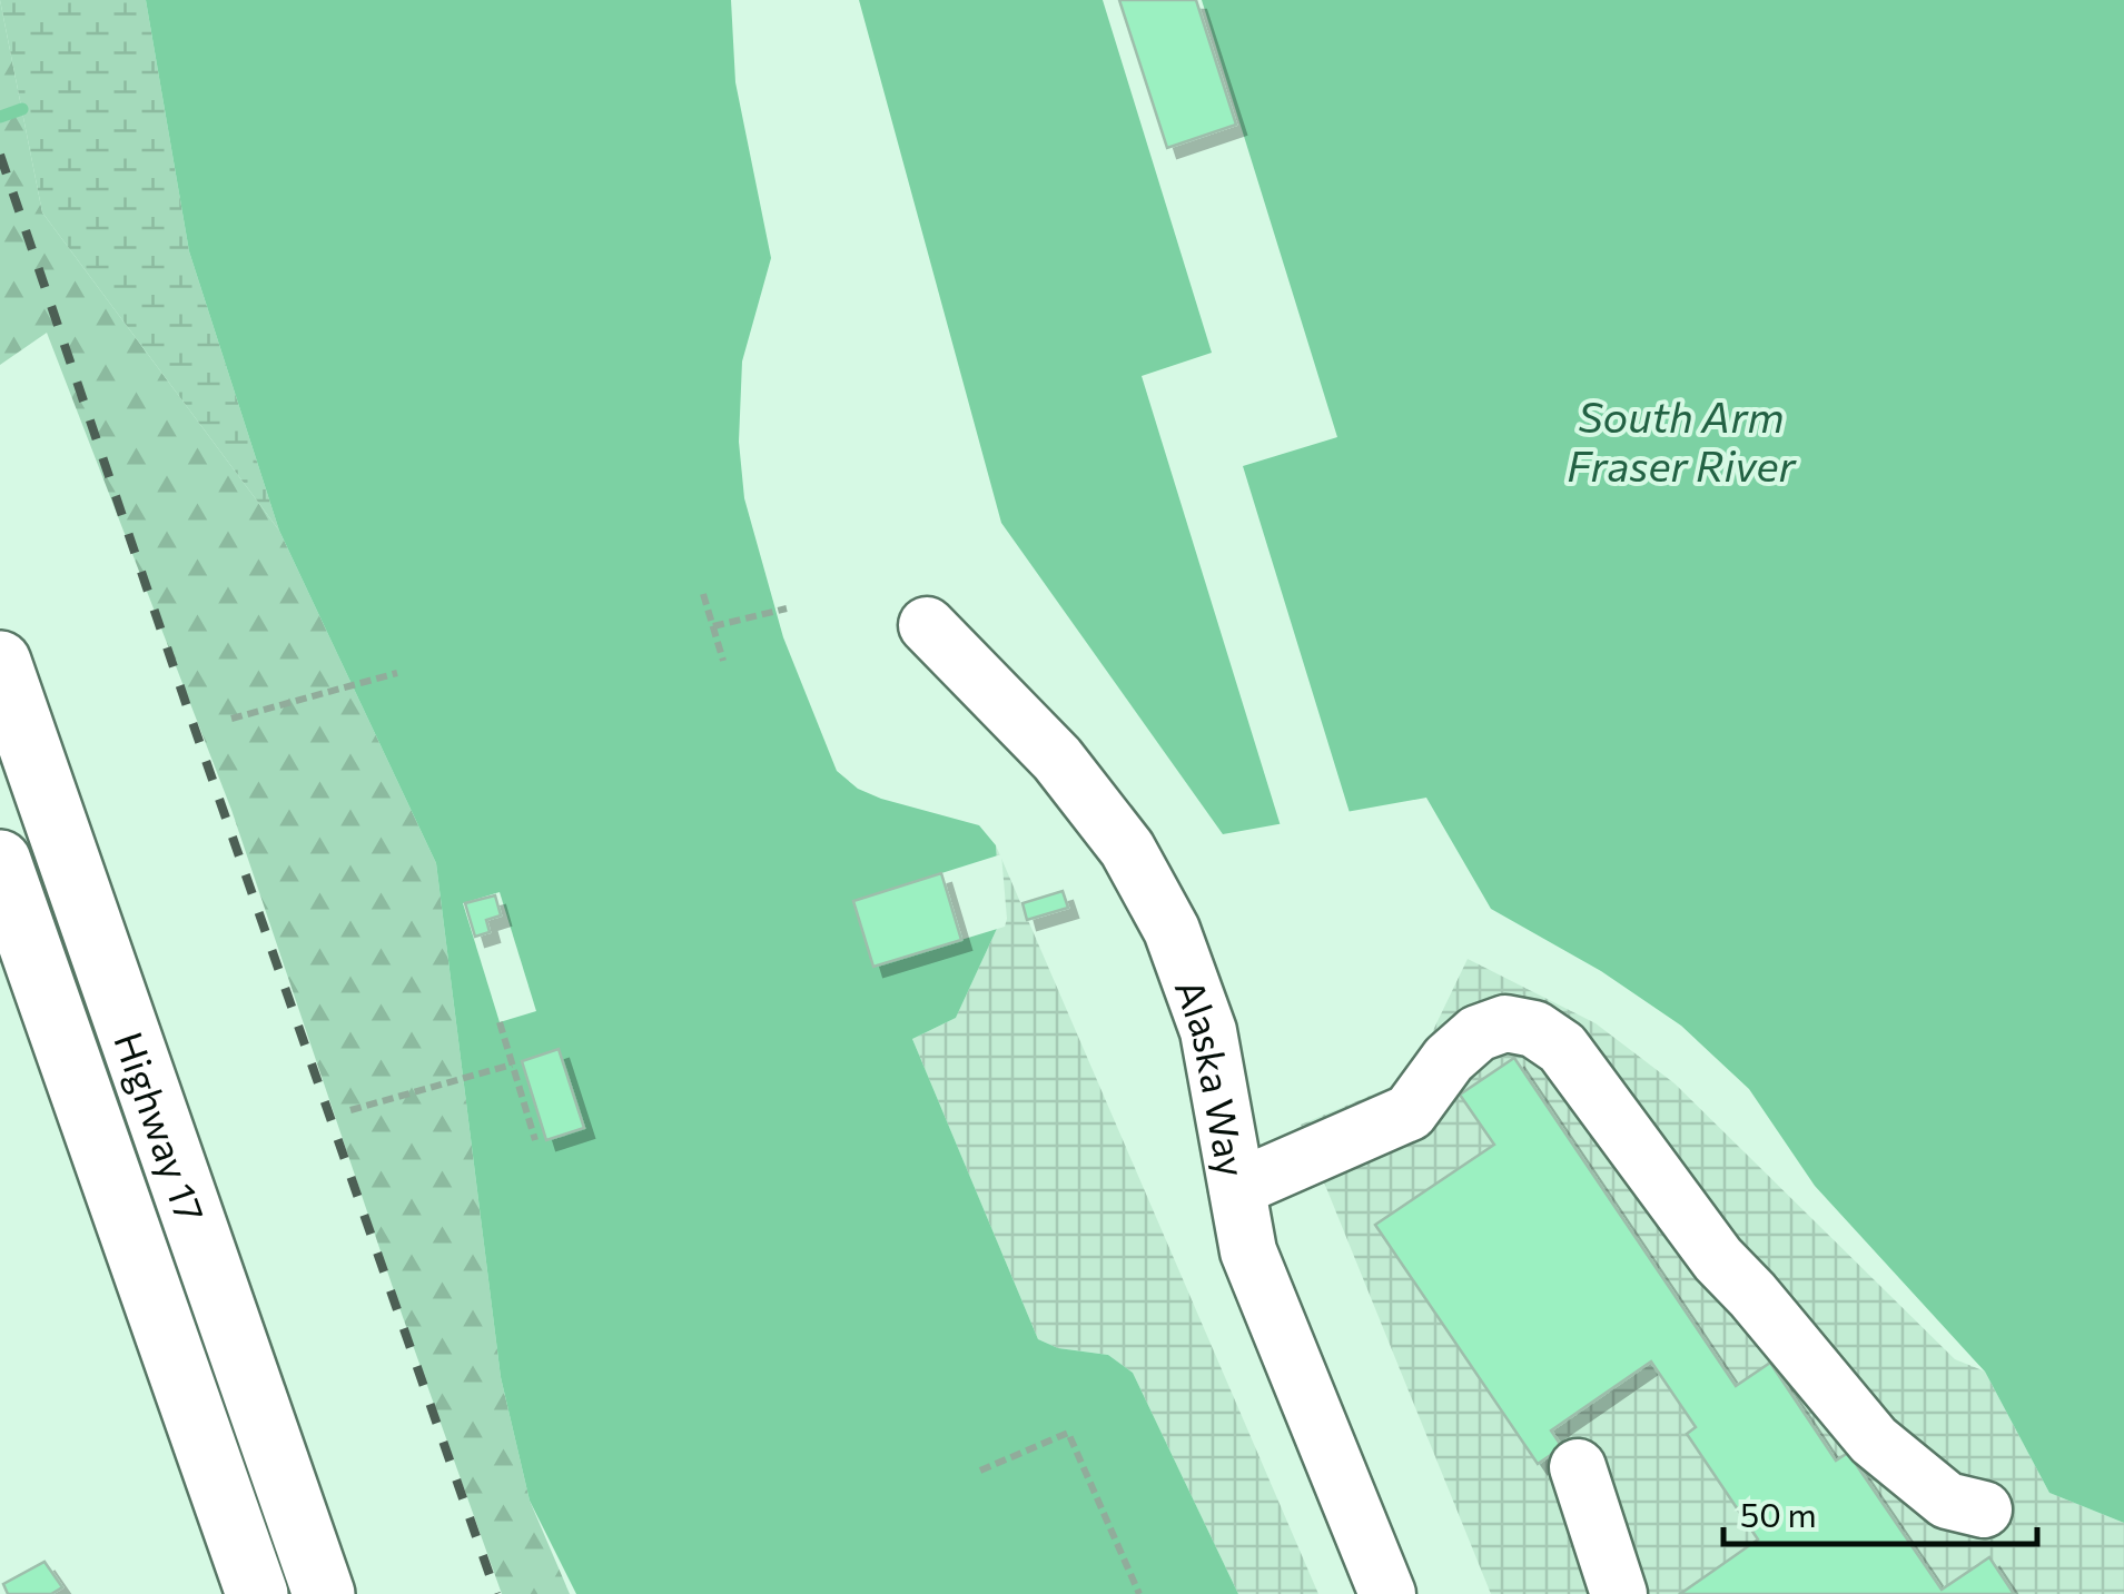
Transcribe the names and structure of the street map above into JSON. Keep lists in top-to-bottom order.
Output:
{
  "streets": {
    "highway": ["Highway 17"],
    "street": ["Alaska Way"]
  },
  "water": ["South Arm Fraser River"],
  "scale_bar": "50 m"
}
